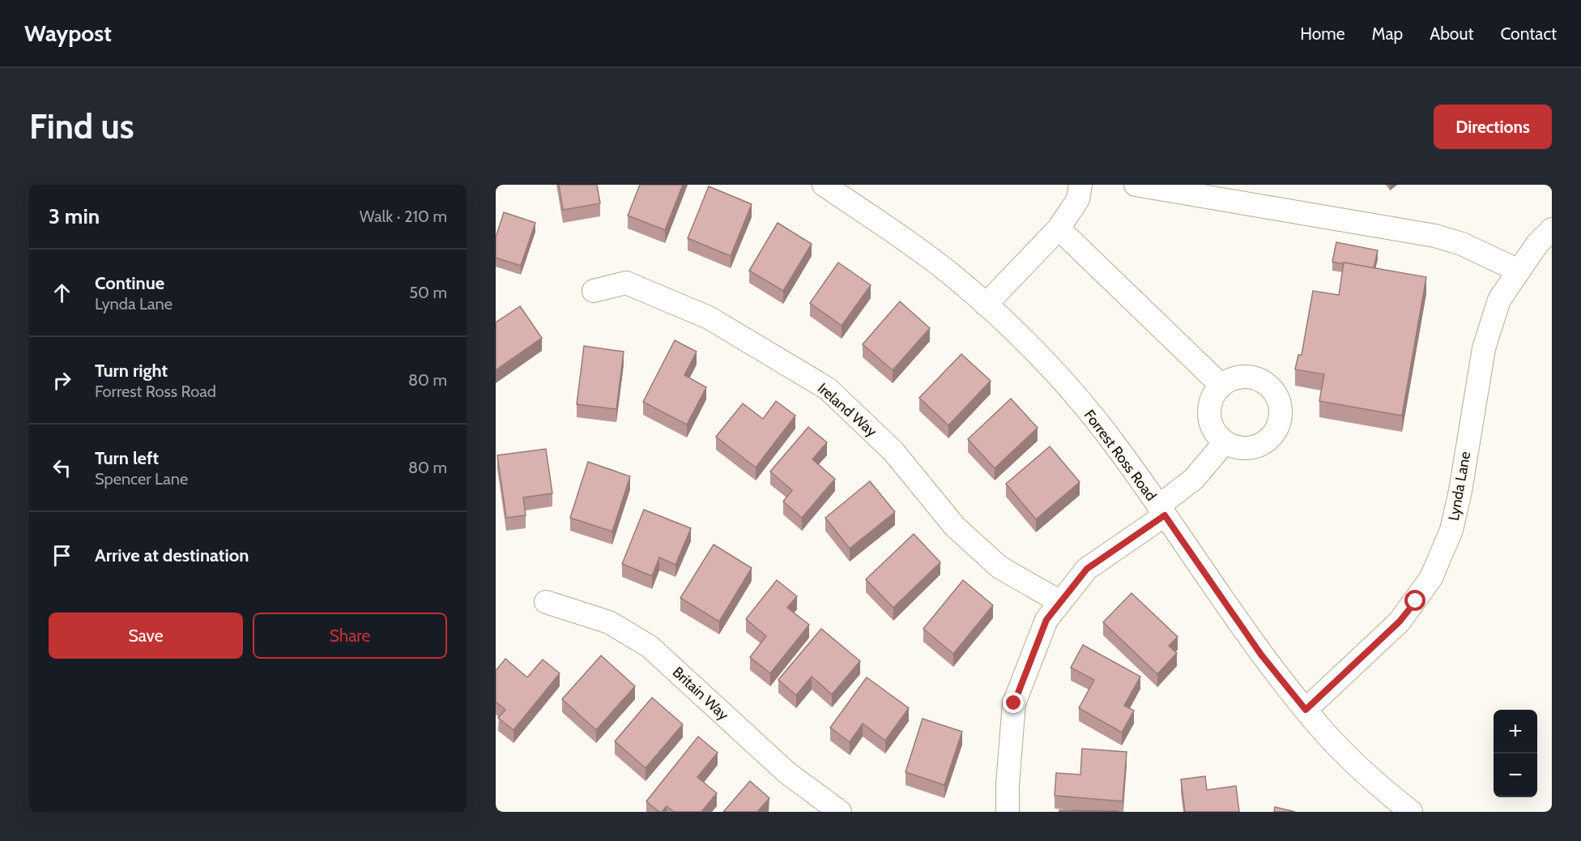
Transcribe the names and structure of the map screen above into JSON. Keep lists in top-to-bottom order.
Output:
{
  "streets": {
    "street": [
      "Ireland Way",
      "Forrest Ross Road",
      "Lynda Lane",
      "Britain Way"
    ]
  },
  "crossings": [
    ["Forrest Ross Road", "Lynda Lane"]
  ],
  "page": {
    "header": "Waypost",
    "nav": [
      "Home",
      "Map",
      "About",
      "Contact"
    ],
    "buttons": [
      "Directions",
      ["Save", "Share"]
    ],
    "title": "Find us",
    "heading": ["3 min", "Walk · 210 m"],
    "list": [
      ["Continue", "Lynda Lane", "50 m"],
      ["Turn right", "Forrest Ross Road", "80 m"],
      ["Turn left", "Spencer Lane", "80 m"],
      "Arrive at destination"
    ],
    "map_buttons": ["+", "−"]
  }
}
